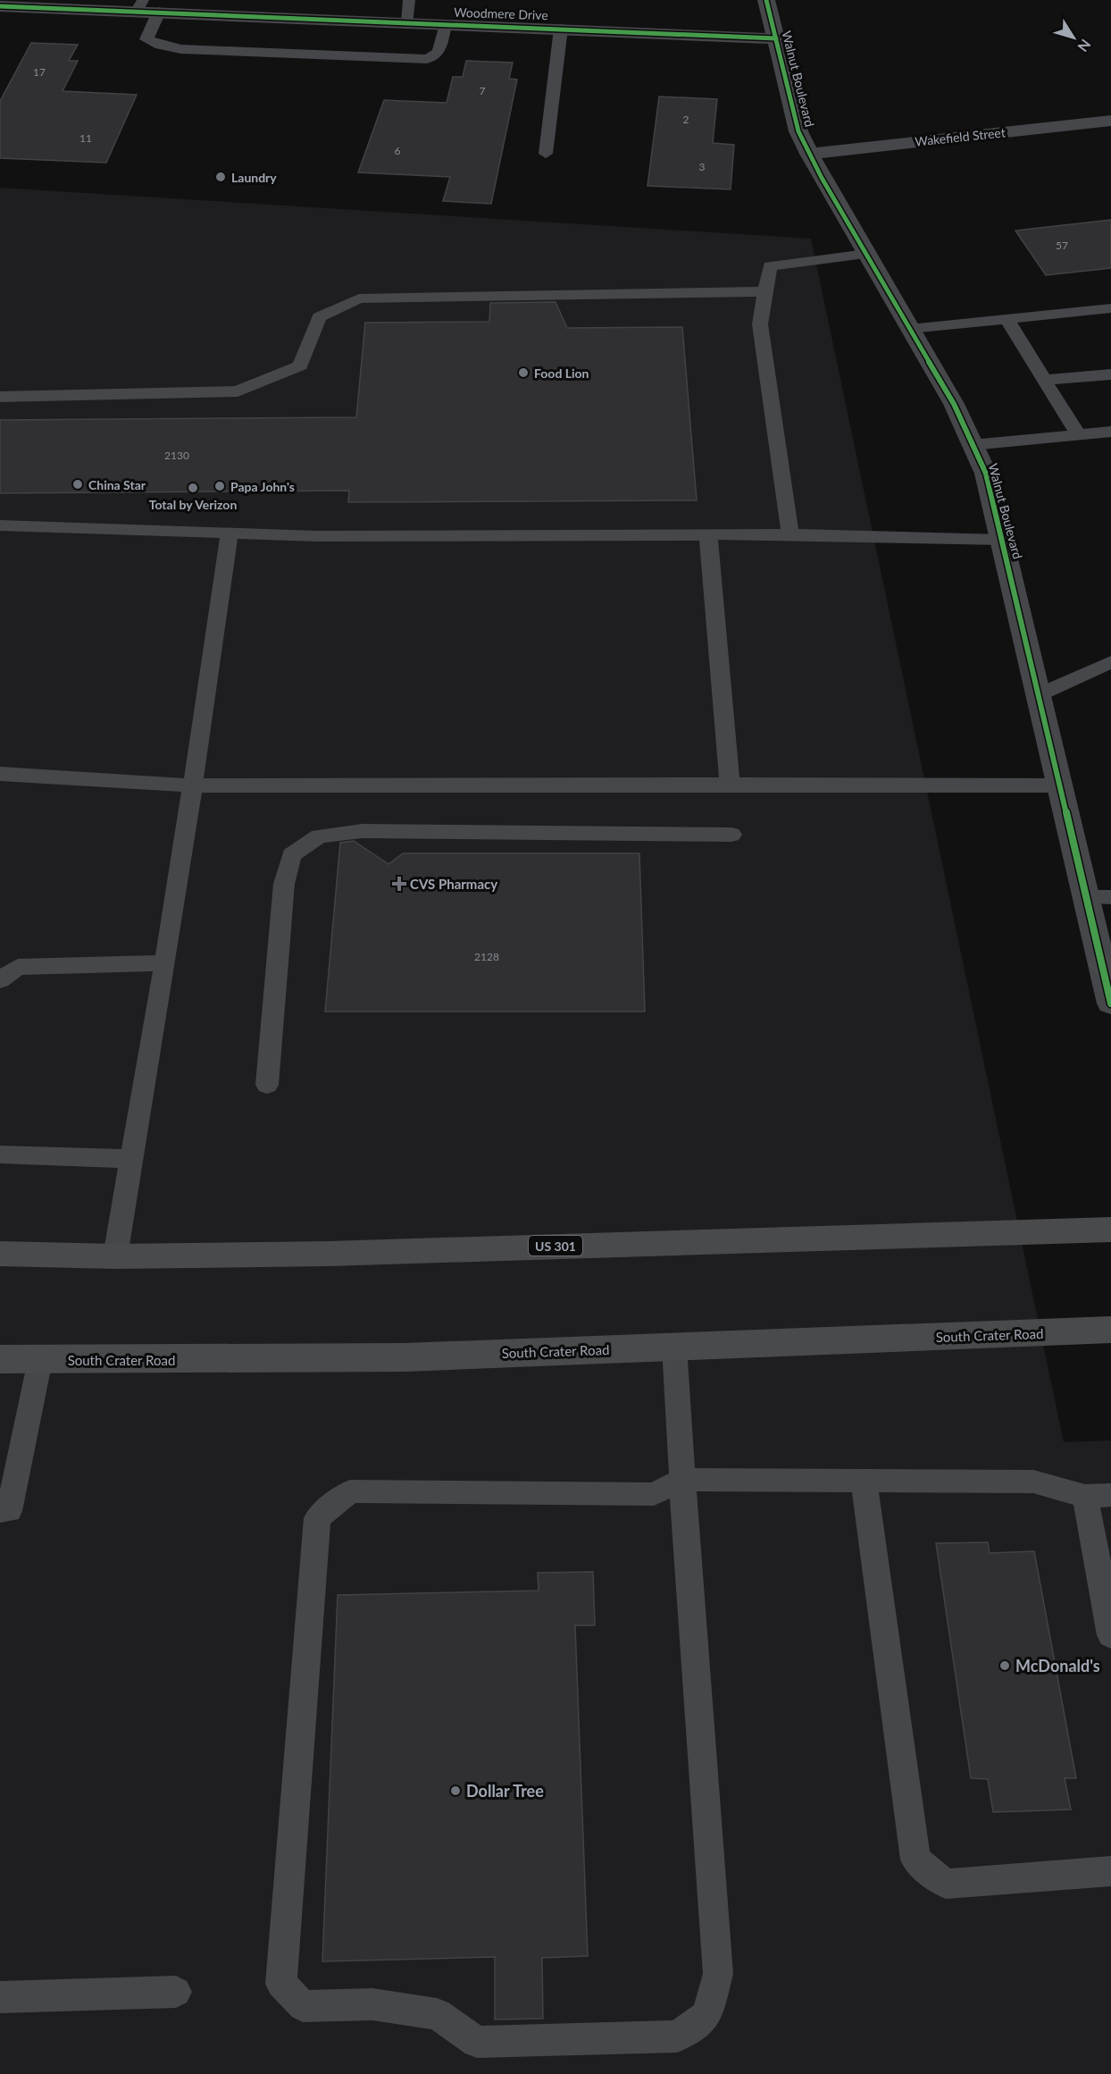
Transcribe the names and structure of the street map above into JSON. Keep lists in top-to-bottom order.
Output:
{
  "streets": {
    "main road": ["US 301", "South Crater Road"],
    "street": ["Woodmere Drive", "Walnut Boulevard", "Wakefield Street"]
  },
  "crossings": [
    ["Woodmere Drive", "Walnut Boulevard"],
    ["Walnut Boulevard", "Wakefield Street"]
  ],
  "places": {
    "other": [
      "Laundry",
      "Food Lion",
      "China Star",
      "Papa John's",
      "Total by Verizon",
      "McDonald's",
      "Dollar Tree"
    ],
    "health": ["CVS Pharmacy"]
  },
  "house_numbers": [
    "17",
    "7",
    "2",
    "11",
    "6",
    "3",
    "57",
    "2130",
    "2128"
  ],
  "north": "bottom right"
}
